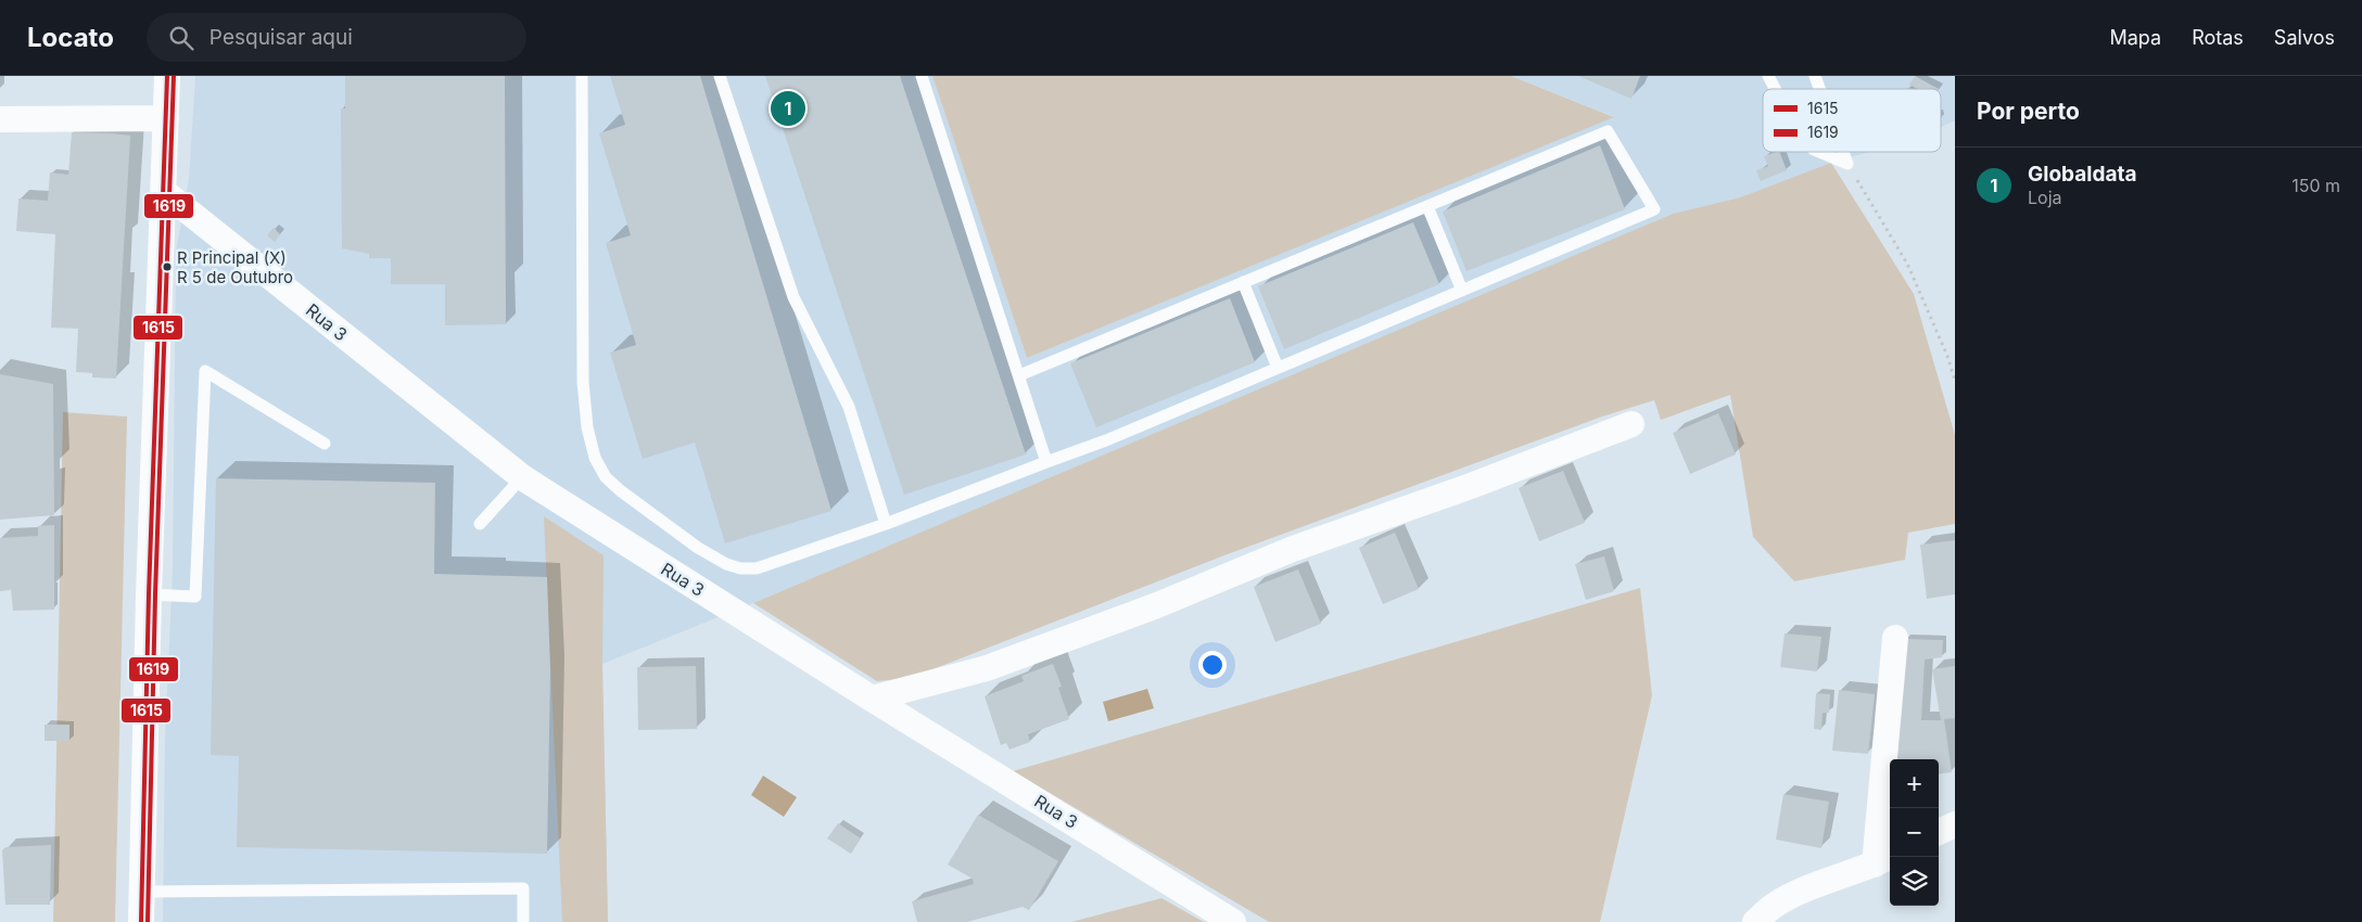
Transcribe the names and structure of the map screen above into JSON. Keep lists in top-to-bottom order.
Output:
{
  "streets": {
    "street": ["Rua 3"]
  },
  "places": ["R Principal (X) R 5 de Outubro"],
  "lines": ["transit line 1615", "transit line 1619"],
  "legend": ["1615", "1619"],
  "page": {
    "header": "Locato",
    "search": "Pesquisar aqui",
    "nav": ["Mapa", "Rotas", "Salvos"],
    "heading": "Por perto",
    "pins": "1",
    "list": [
      {
        "mark": "1",
        "name": "Globaldata",
        "note": "Loja",
        "value": "150 m"
      }
    ],
    "map_buttons": ["+", "−"]
  }
}
